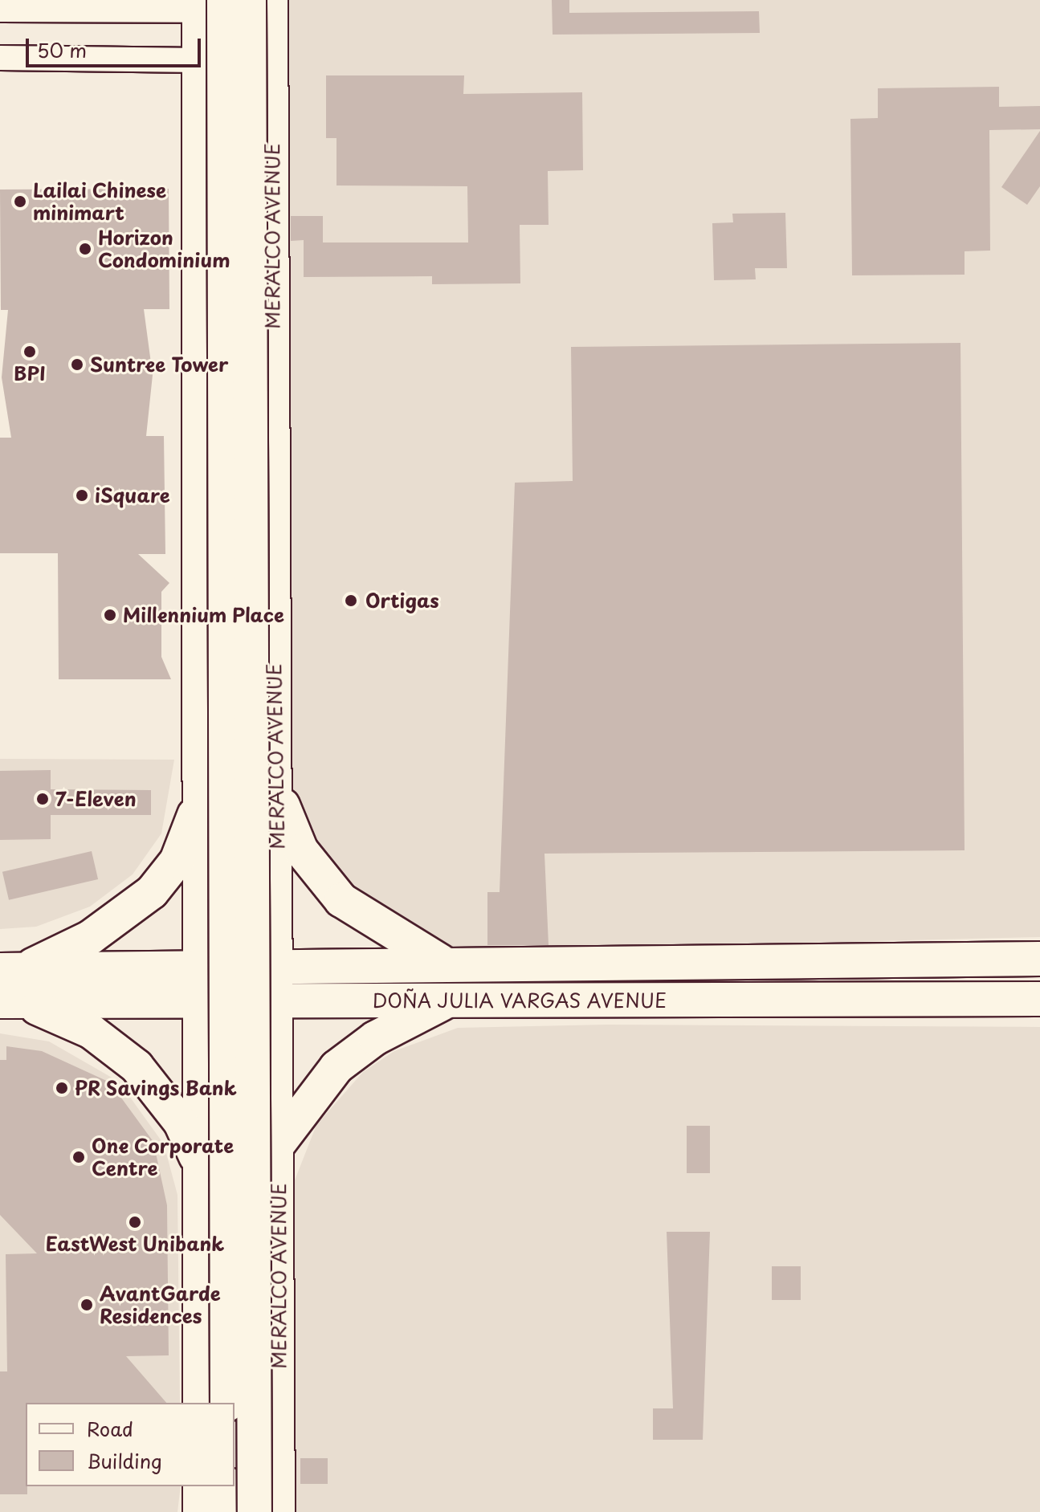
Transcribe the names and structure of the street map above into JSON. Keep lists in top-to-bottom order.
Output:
{
  "streets": {
    "main road": ["MERALCO AVENUE", "DOÑA JULIA VARGAS AVENUE"]
  },
  "crossings": [
    ["MERALCO AVENUE", "DOÑA JULIA VARGAS AVENUE"]
  ],
  "places": [
    "Lailai Chinese minimart",
    "Horizon Condominium",
    "BPI",
    "Suntree Tower",
    "iSquare",
    "Ortigas",
    "Millennium Place",
    "7-Eleven",
    "PR Savings Bank",
    "One Corporate Centre",
    "EastWest Unibank",
    "AvantGarde Residences"
  ],
  "legend": ["Road", "Building"],
  "scale_bar": "50 m"
}
